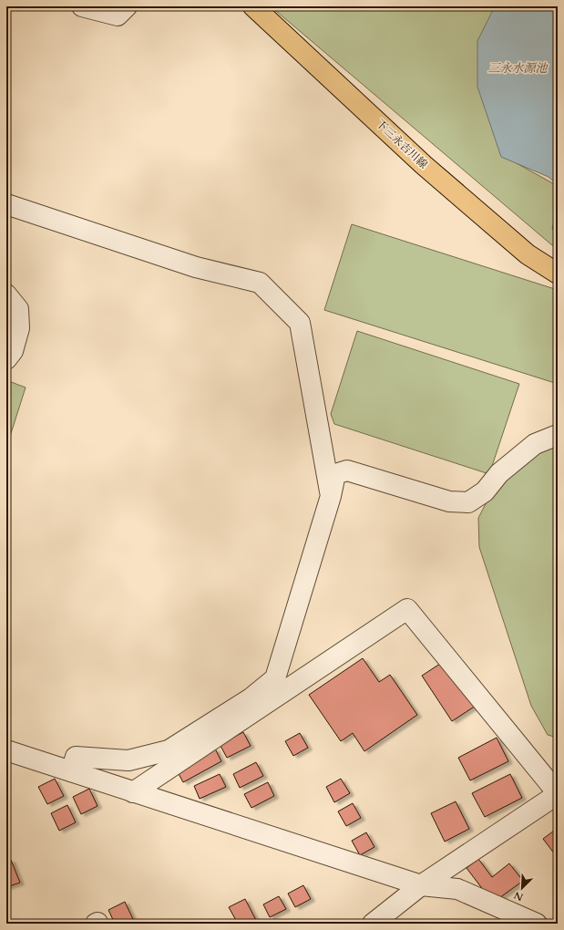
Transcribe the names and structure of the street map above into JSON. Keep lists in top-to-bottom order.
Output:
{
  "streets": {
    "main road": ["下三永吉川線"]
  },
  "water": ["三永水源池"],
  "north": "bottom left"
}
